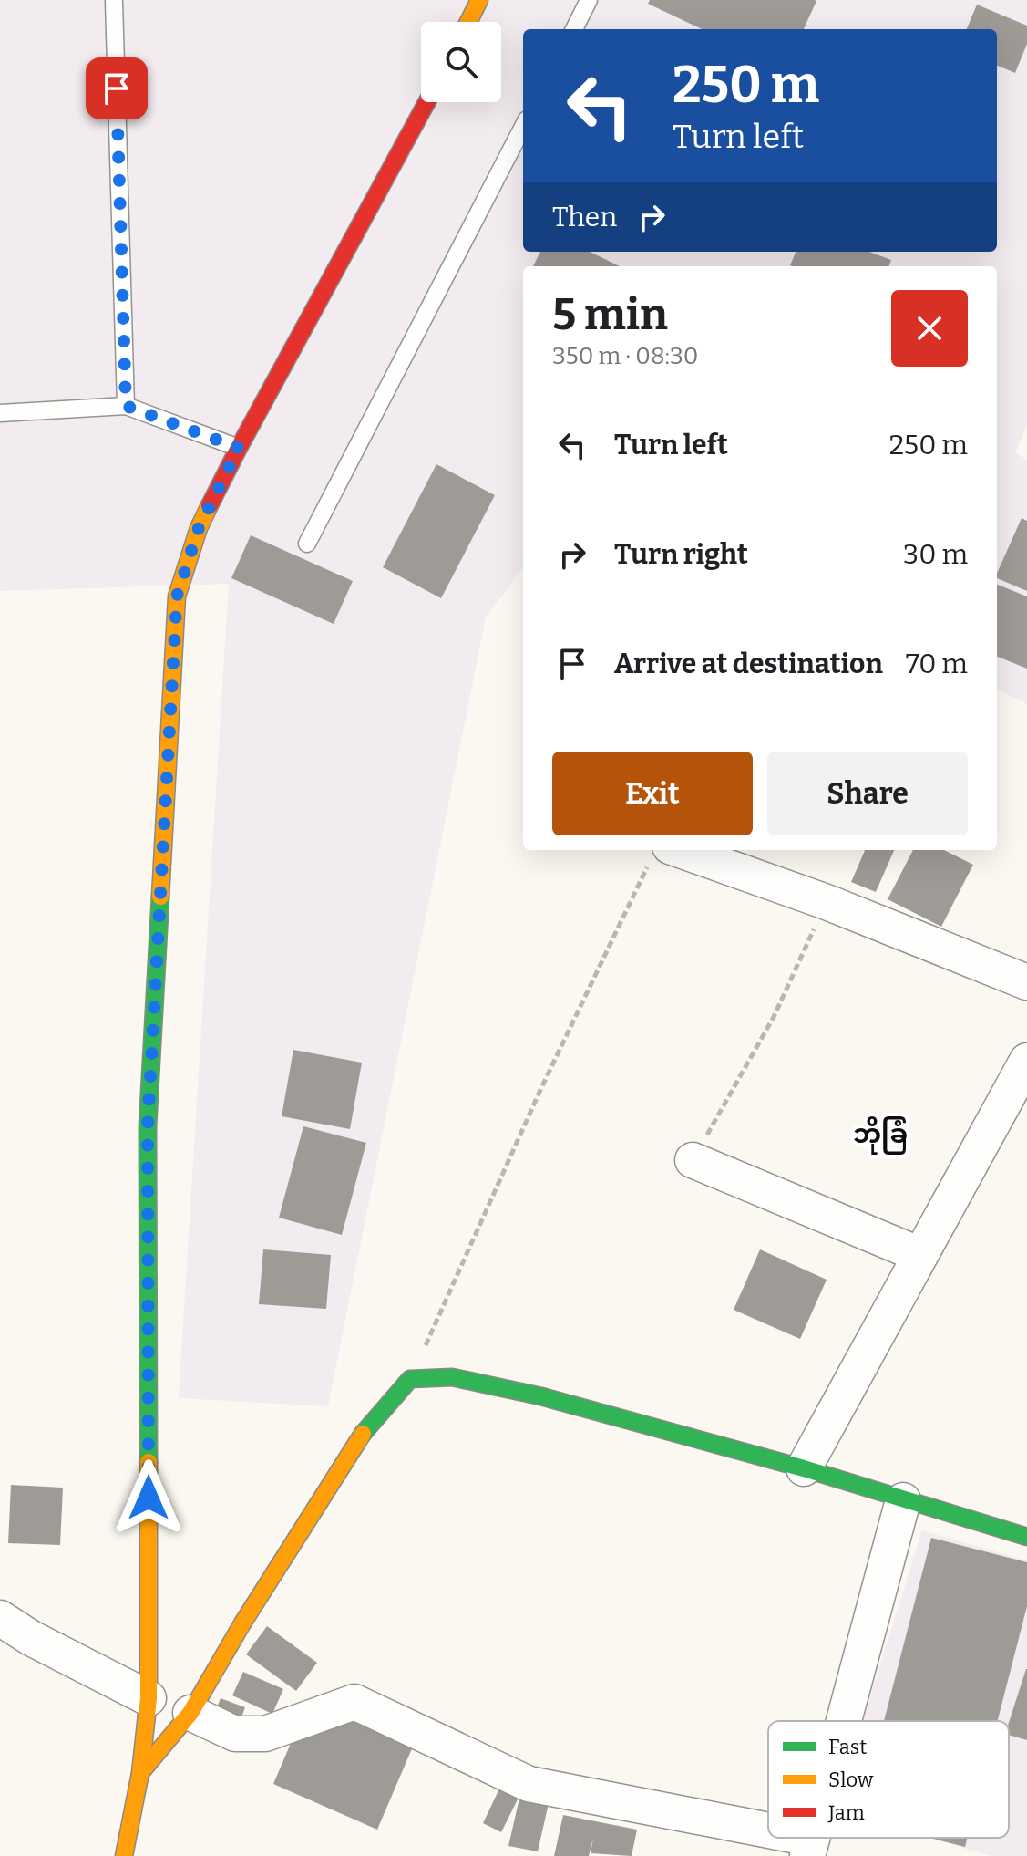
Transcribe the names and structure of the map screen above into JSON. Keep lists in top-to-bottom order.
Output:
{
  "districts": ["ဘိုခြံ"],
  "legend": ["Fast", "Slow", "Jam"],
  "page": {
    "turn": ["250 m", "Turn left"],
    "then": "Then",
    "heading": ["5 min", "350 m · 08:30"],
    "list": [
      {
        "name": "Turn left",
        "value": "250 m"
      },
      {
        "name": "Turn right",
        "value": "30 m"
      },
      {
        "name": "Arrive at destination",
        "value": "70 m"
      }
    ],
    "buttons": ["Exit", "Share"]
  }
}
